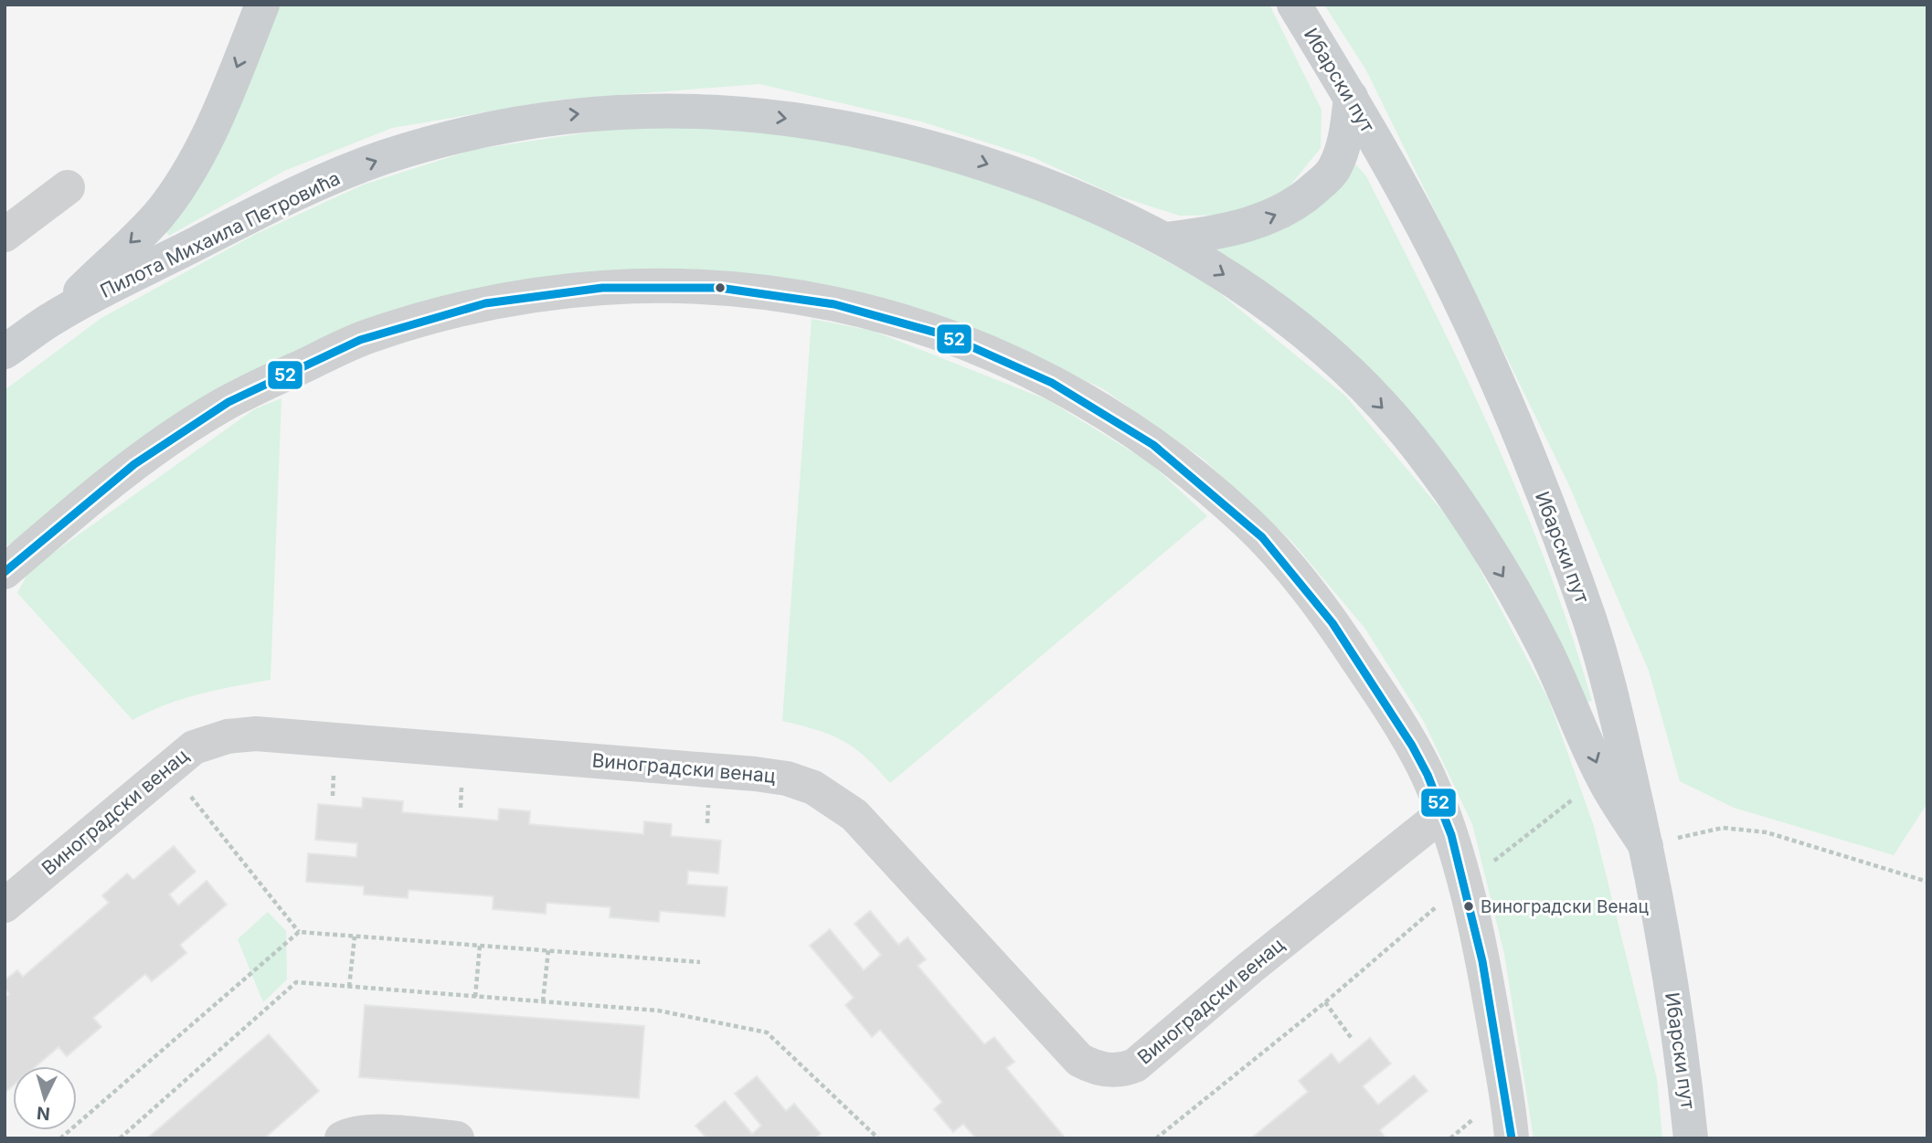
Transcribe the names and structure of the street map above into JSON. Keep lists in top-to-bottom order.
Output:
{
  "streets": {
    "main road": ["Ибарски пут", "Пилота Михаила Петровића"],
    "street": ["Виноградски венац"]
  },
  "crossings": [
    ["Ибарски пут", "Пилота Михаила Петровића"]
  ],
  "places": ["Виноградски Венац"],
  "lines": ["transit line 52"],
  "north": "bottom"
}
